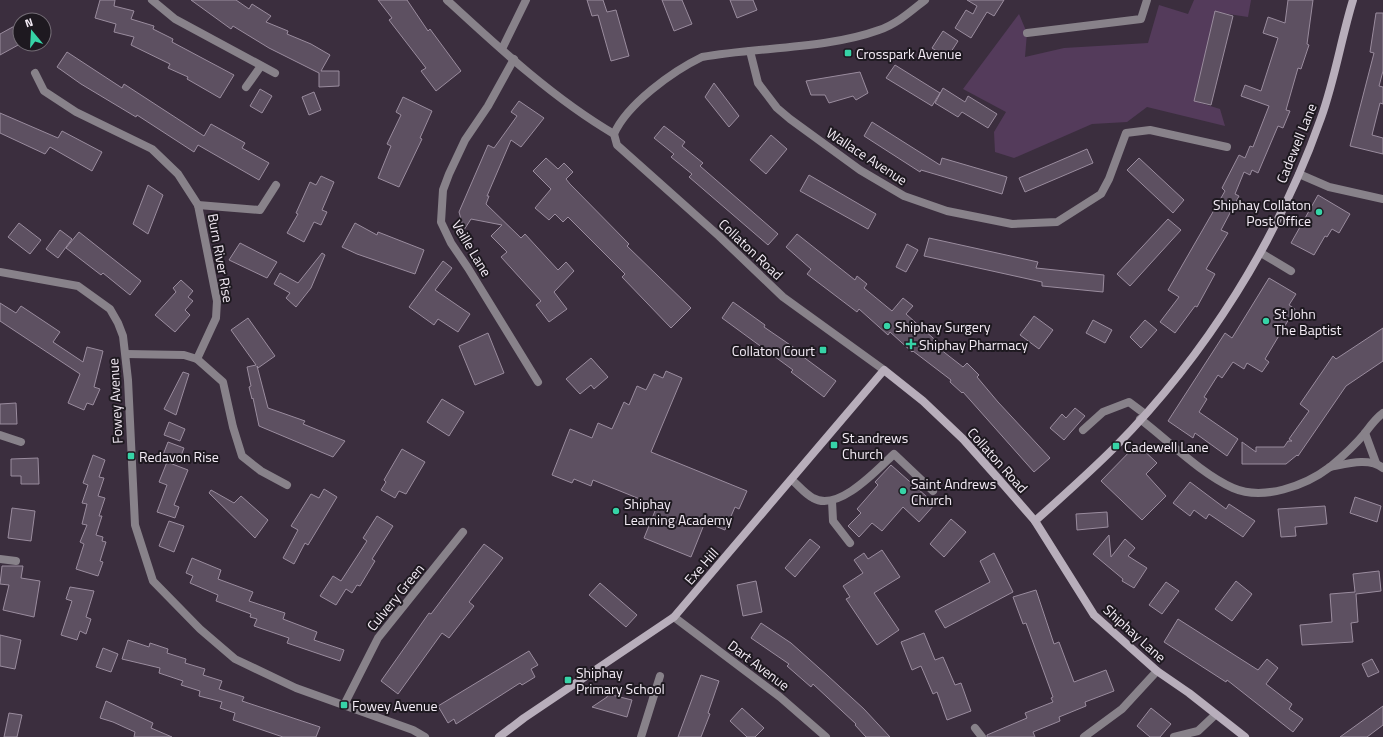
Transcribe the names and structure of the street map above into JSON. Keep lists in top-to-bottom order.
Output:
{
  "streets": {
    "street": [
      "Cadewell Lane",
      "Wallace Avenue",
      "Veille Lane",
      "Collaton Road",
      "Burn River Rise",
      "Fowey Avenue",
      "Exe Hill",
      "Culvery Green",
      "Shiphay Lane",
      "Dart Avenue"
    ]
  },
  "crossings": [
    ["Cadewell Lane", "Collaton Road"],
    ["Cadewell Lane", "Shiphay Lane"],
    ["Veille Lane", "Collaton Road"],
    ["Collaton Road", "Exe Hill"],
    ["Collaton Road", "Shiphay Lane"],
    ["Fowey Avenue", "Culvery Green"],
    ["Exe Hill", "Dart Avenue"]
  ],
  "places": {
    "transit": [
      "Crosspark Avenue",
      "Collaton Court",
      "St.andrews Church",
      "Cadewell Lane",
      "Redavon Rise",
      "Shiphay Primary School",
      "Fowey Avenue"
    ],
    "other": [
      "Shiphay Collaton Post Office",
      "St John The Baptist",
      "Shiphay Surgery",
      "Saint Andrews Church",
      "Shiphay Learning Academy"
    ],
    "health": ["Shiphay Pharmacy"]
  },
  "north": "top"
}
